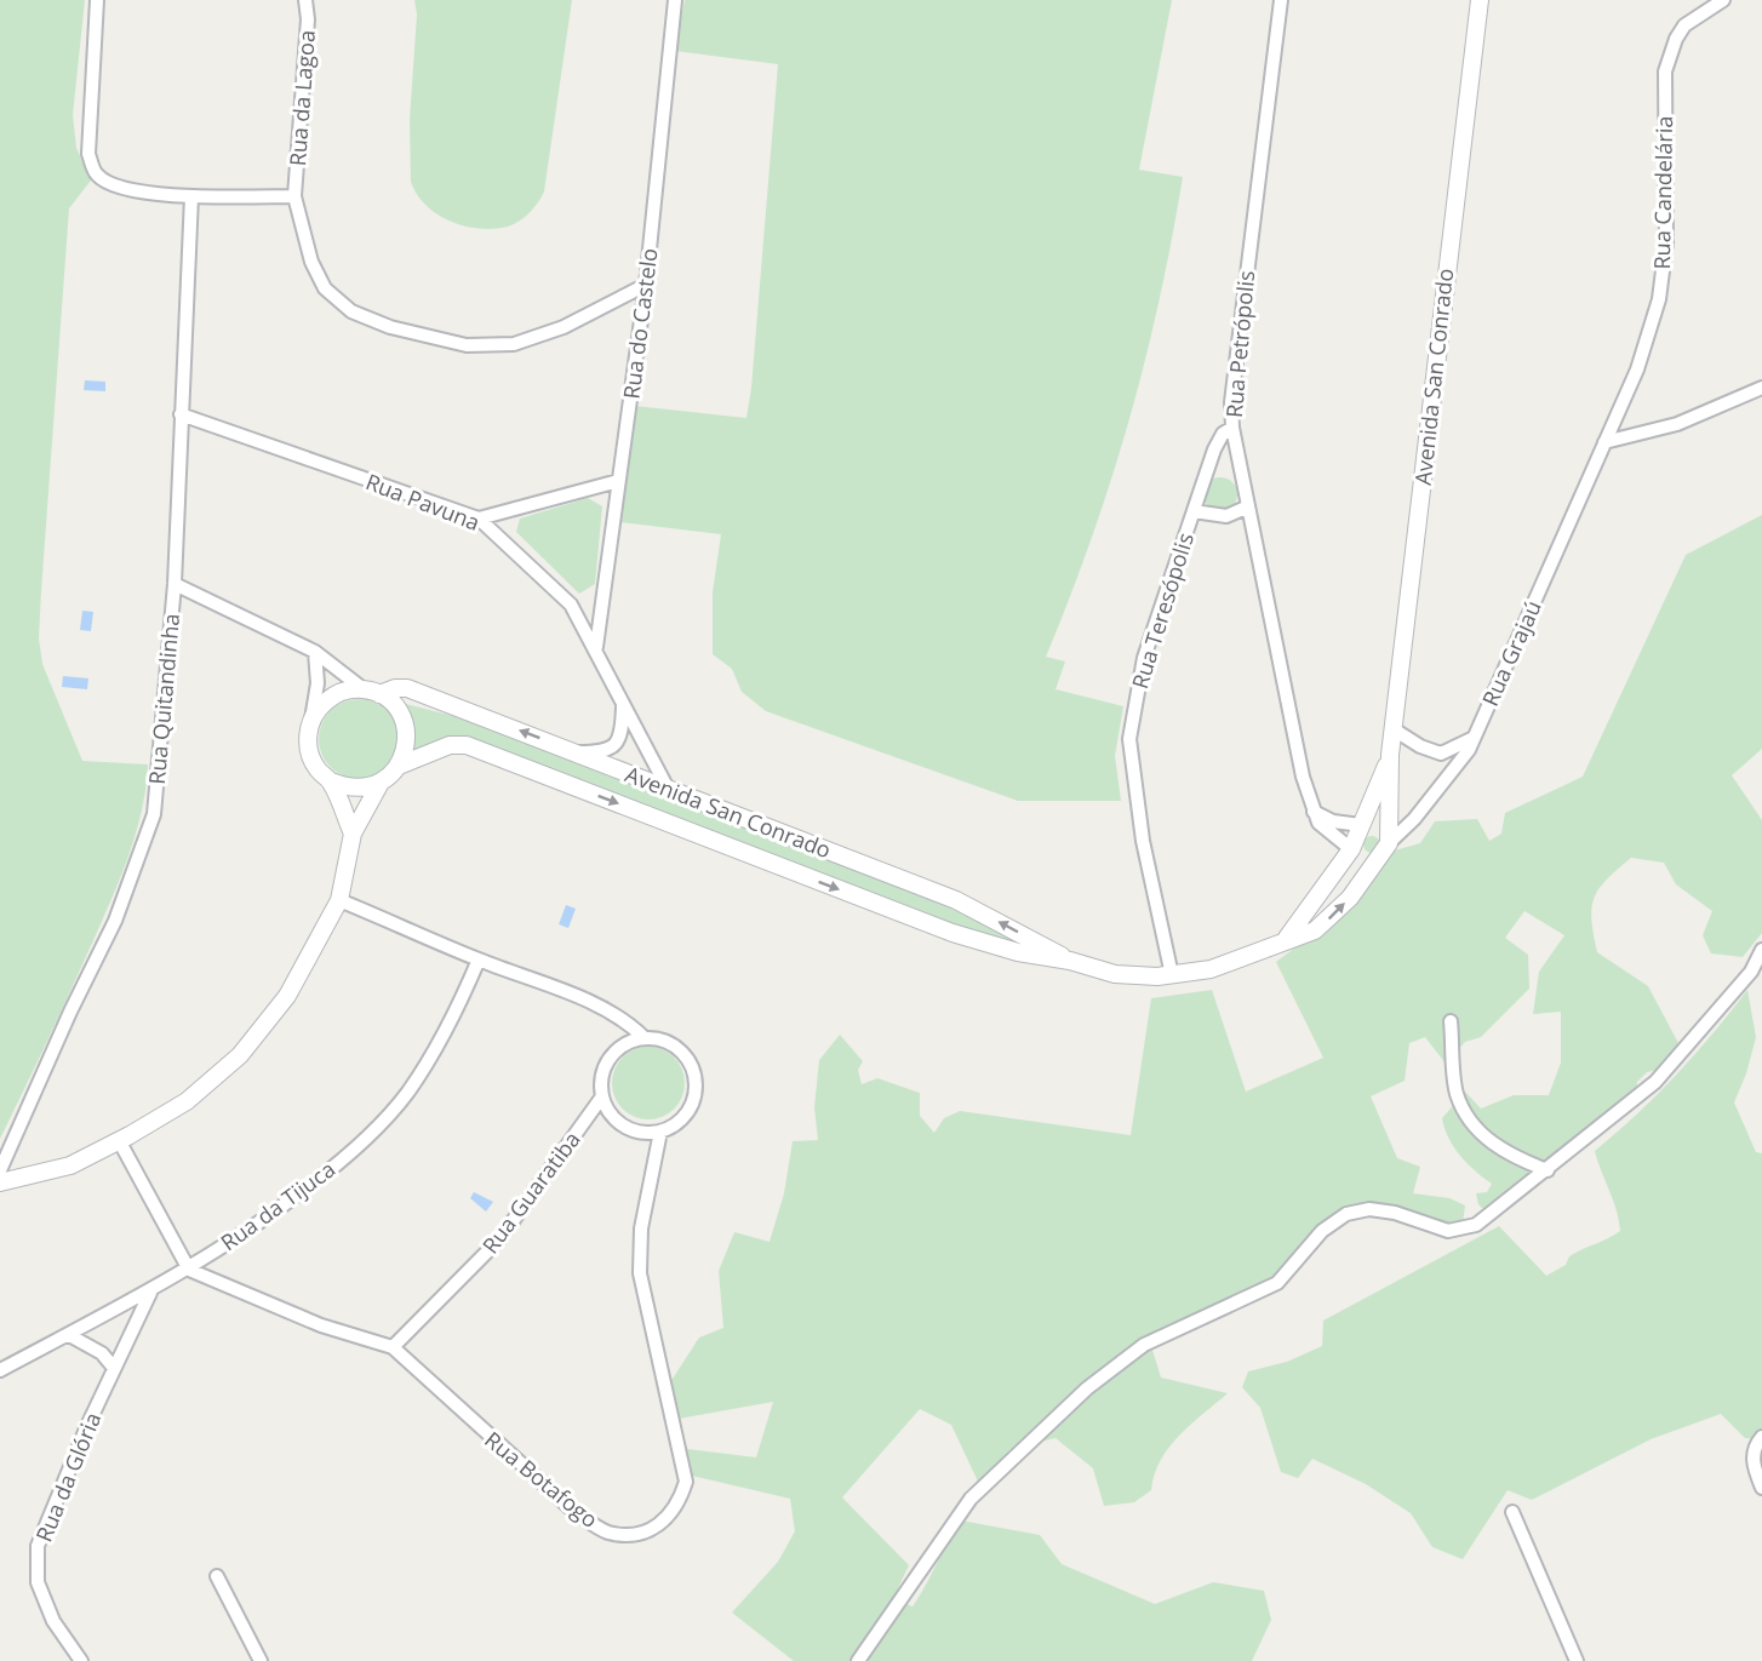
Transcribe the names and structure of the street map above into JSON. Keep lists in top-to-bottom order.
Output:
{
  "streets": {
    "street": [
      "Rua da Lagoa",
      "Rua Candelária",
      "Rua do Castelo",
      "Rua Petrópolis",
      "Avenida San Conrado",
      "Rua Pavuna",
      "Rua Teresópolis",
      "Rua Grajaú",
      "Rua Quitandinha",
      "Rua Guaratiba",
      "Rua da Tijuca",
      "Rua da Glória",
      "Rua Botafogo"
    ]
  },
  "crossings": [
    ["Rua da Lagoa", "Rua do Castelo"],
    ["Rua da Lagoa", "Rua Quitandinha"],
    ["Rua Candelária", "Rua Grajaú"],
    ["Rua do Castelo", "Rua Pavuna"],
    ["Rua Petrópolis", "Avenida San Conrado"],
    ["Rua Petrópolis", "Rua Teresópolis"],
    ["Avenida San Conrado", "Rua Pavuna"],
    ["Avenida San Conrado", "Rua Teresópolis"],
    ["Avenida San Conrado", "Rua Grajaú"],
    ["Rua Pavuna", "Rua Quitandinha"],
    ["Rua Guaratiba", "Rua Botafogo"],
    ["Rua da Tijuca", "Rua da Glória"],
    ["Rua da Tijuca", "Rua Botafogo"]
  ]
}
